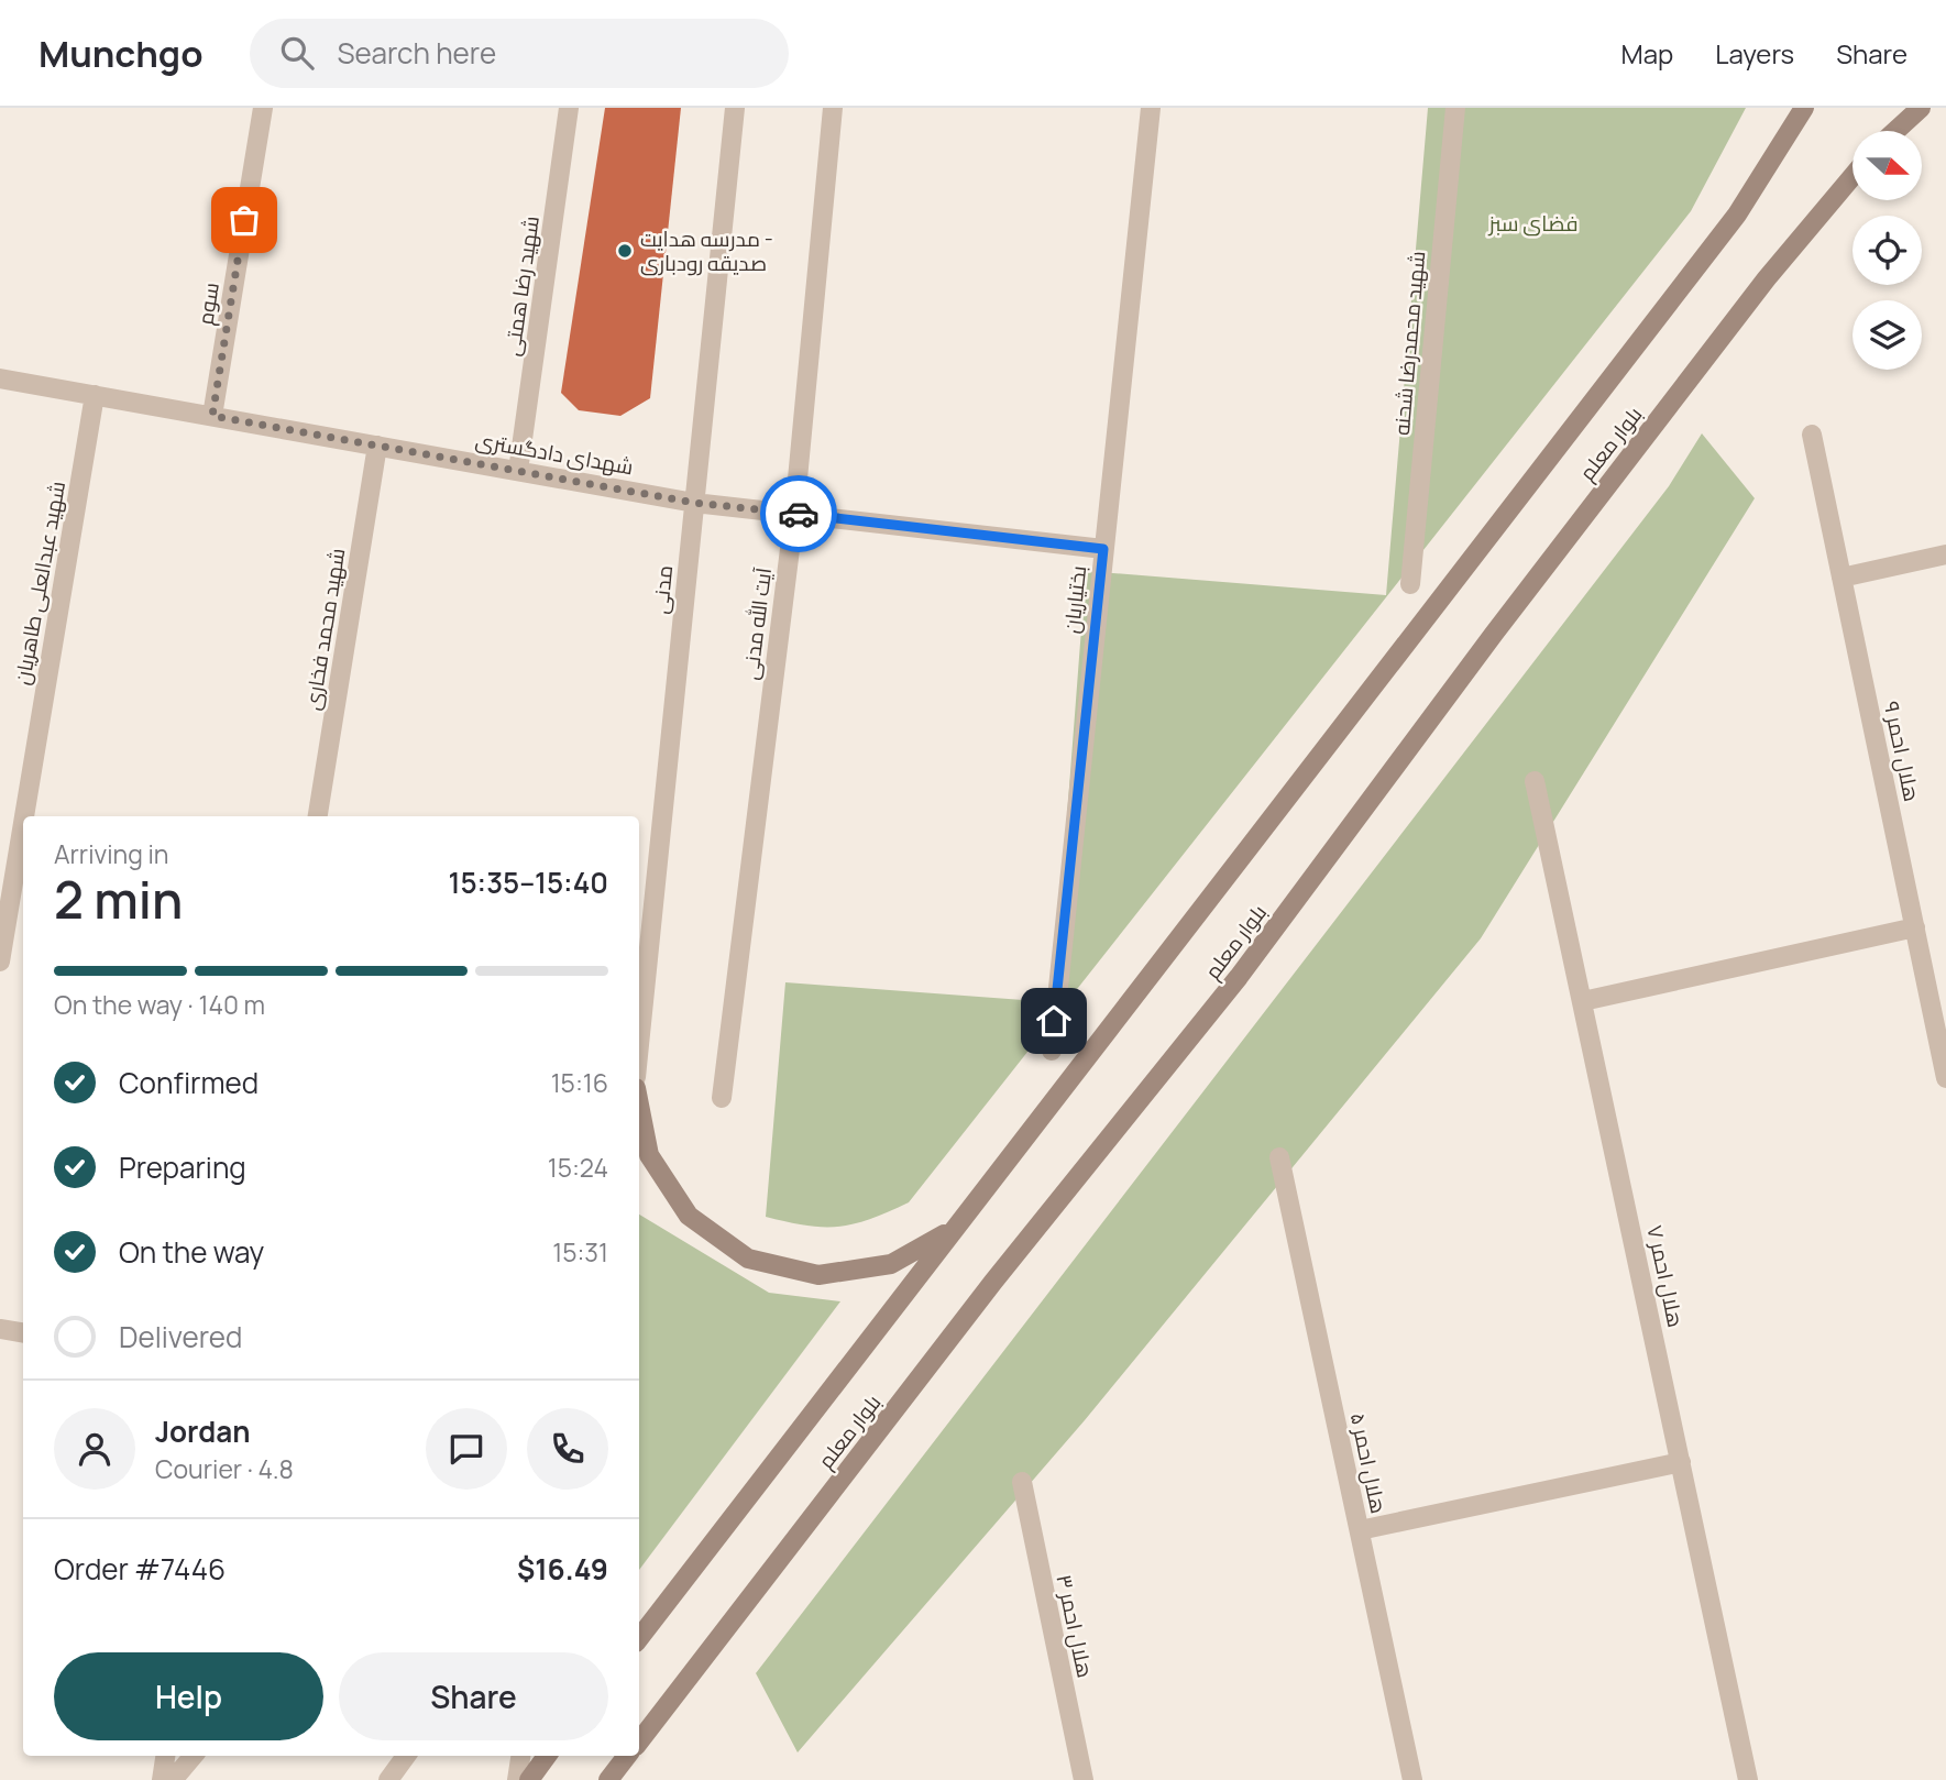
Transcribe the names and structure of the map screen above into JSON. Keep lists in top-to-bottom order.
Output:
{
  "streets": {
    "main road": ["بلوار معلم"],
    "street": [
      "شهید رضا همتی",
      "سوم",
      "شهید محمدرضا شحنه",
      "شهدای دادگستری",
      "شهید عبدالعلی طاهریان",
      "مدنی",
      "بختیاریان",
      "آیت الله مدنی",
      "شهید محمد فخاری",
      "هلال احمر ۹",
      "هلال احمر ۷",
      "هلال احمر ۵",
      "هلال احمر ۳"
    ]
  },
  "crossings": [
    ["شهید رضا همتی", "شهدای دادگستری"],
    ["سوم", "شهدای دادگستری"],
    ["شهدای دادگستری", "شهید عبدالعلی طاهریان"],
    ["شهدای دادگستری", "مدنی"],
    ["شهدای دادگستری", "بختیاریان"],
    ["شهدای دادگستری", "آیت الله مدنی"],
    ["شهدای دادگستری", "شهید محمد فخاری"]
  ],
  "parks": ["فضای سبز"],
  "places": ["مدرسه هدایت - صدیقه رودباری"],
  "north": "right",
  "page": {
    "header": "Munchgo",
    "search": "Search here",
    "nav": ["Map", "Layers", "Share"],
    "heading": ["2 min", "Arriving in", "15:35–15:40"],
    "panel": [
      "Jordan",
      "Courier · 4.8",
      "Order #7446",
      "$16.49"
    ],
    "bar": "On the way · 140 m",
    "list": [
      ["Confirmed", "15:16"],
      ["Preparing", "15:24"],
      ["On the way", "15:31"],
      "Delivered"
    ],
    "buttons": ["Help", "Share"]
  }
}
